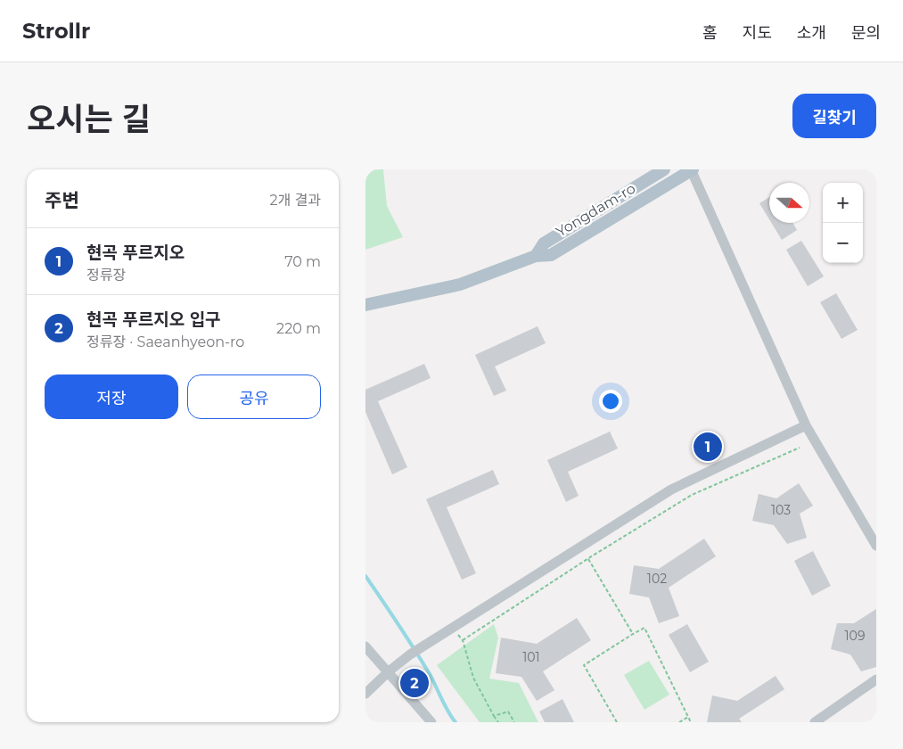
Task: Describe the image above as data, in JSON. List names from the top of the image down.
{
  "streets": {
    "main road": ["Yongdam-ro"]
  },
  "house_numbers": [
    "103",
    "102",
    "109",
    "101"
  ],
  "north": "right",
  "page": {
    "header": "Strollr",
    "nav": [
      "홈",
      "지도",
      "소개",
      "문의"
    ],
    "title": "오시는 길",
    "buttons": [
      "길찾기",
      ["저장", "공유"]
    ],
    "heading": ["주변", "2개 결과"],
    "map_buttons": ["+", "−"],
    "list": [
      {
        "mark": "1",
        "name": "현곡 푸르지오",
        "note": "정류장",
        "value": "70 m"
      },
      {
        "mark": "2",
        "name": "현곡 푸르지오 입구",
        "note": "정류장 · Saeanhyeon-ro",
        "value": "220 m"
      }
    ],
    "pins": ["1", "2"]
  }
}
